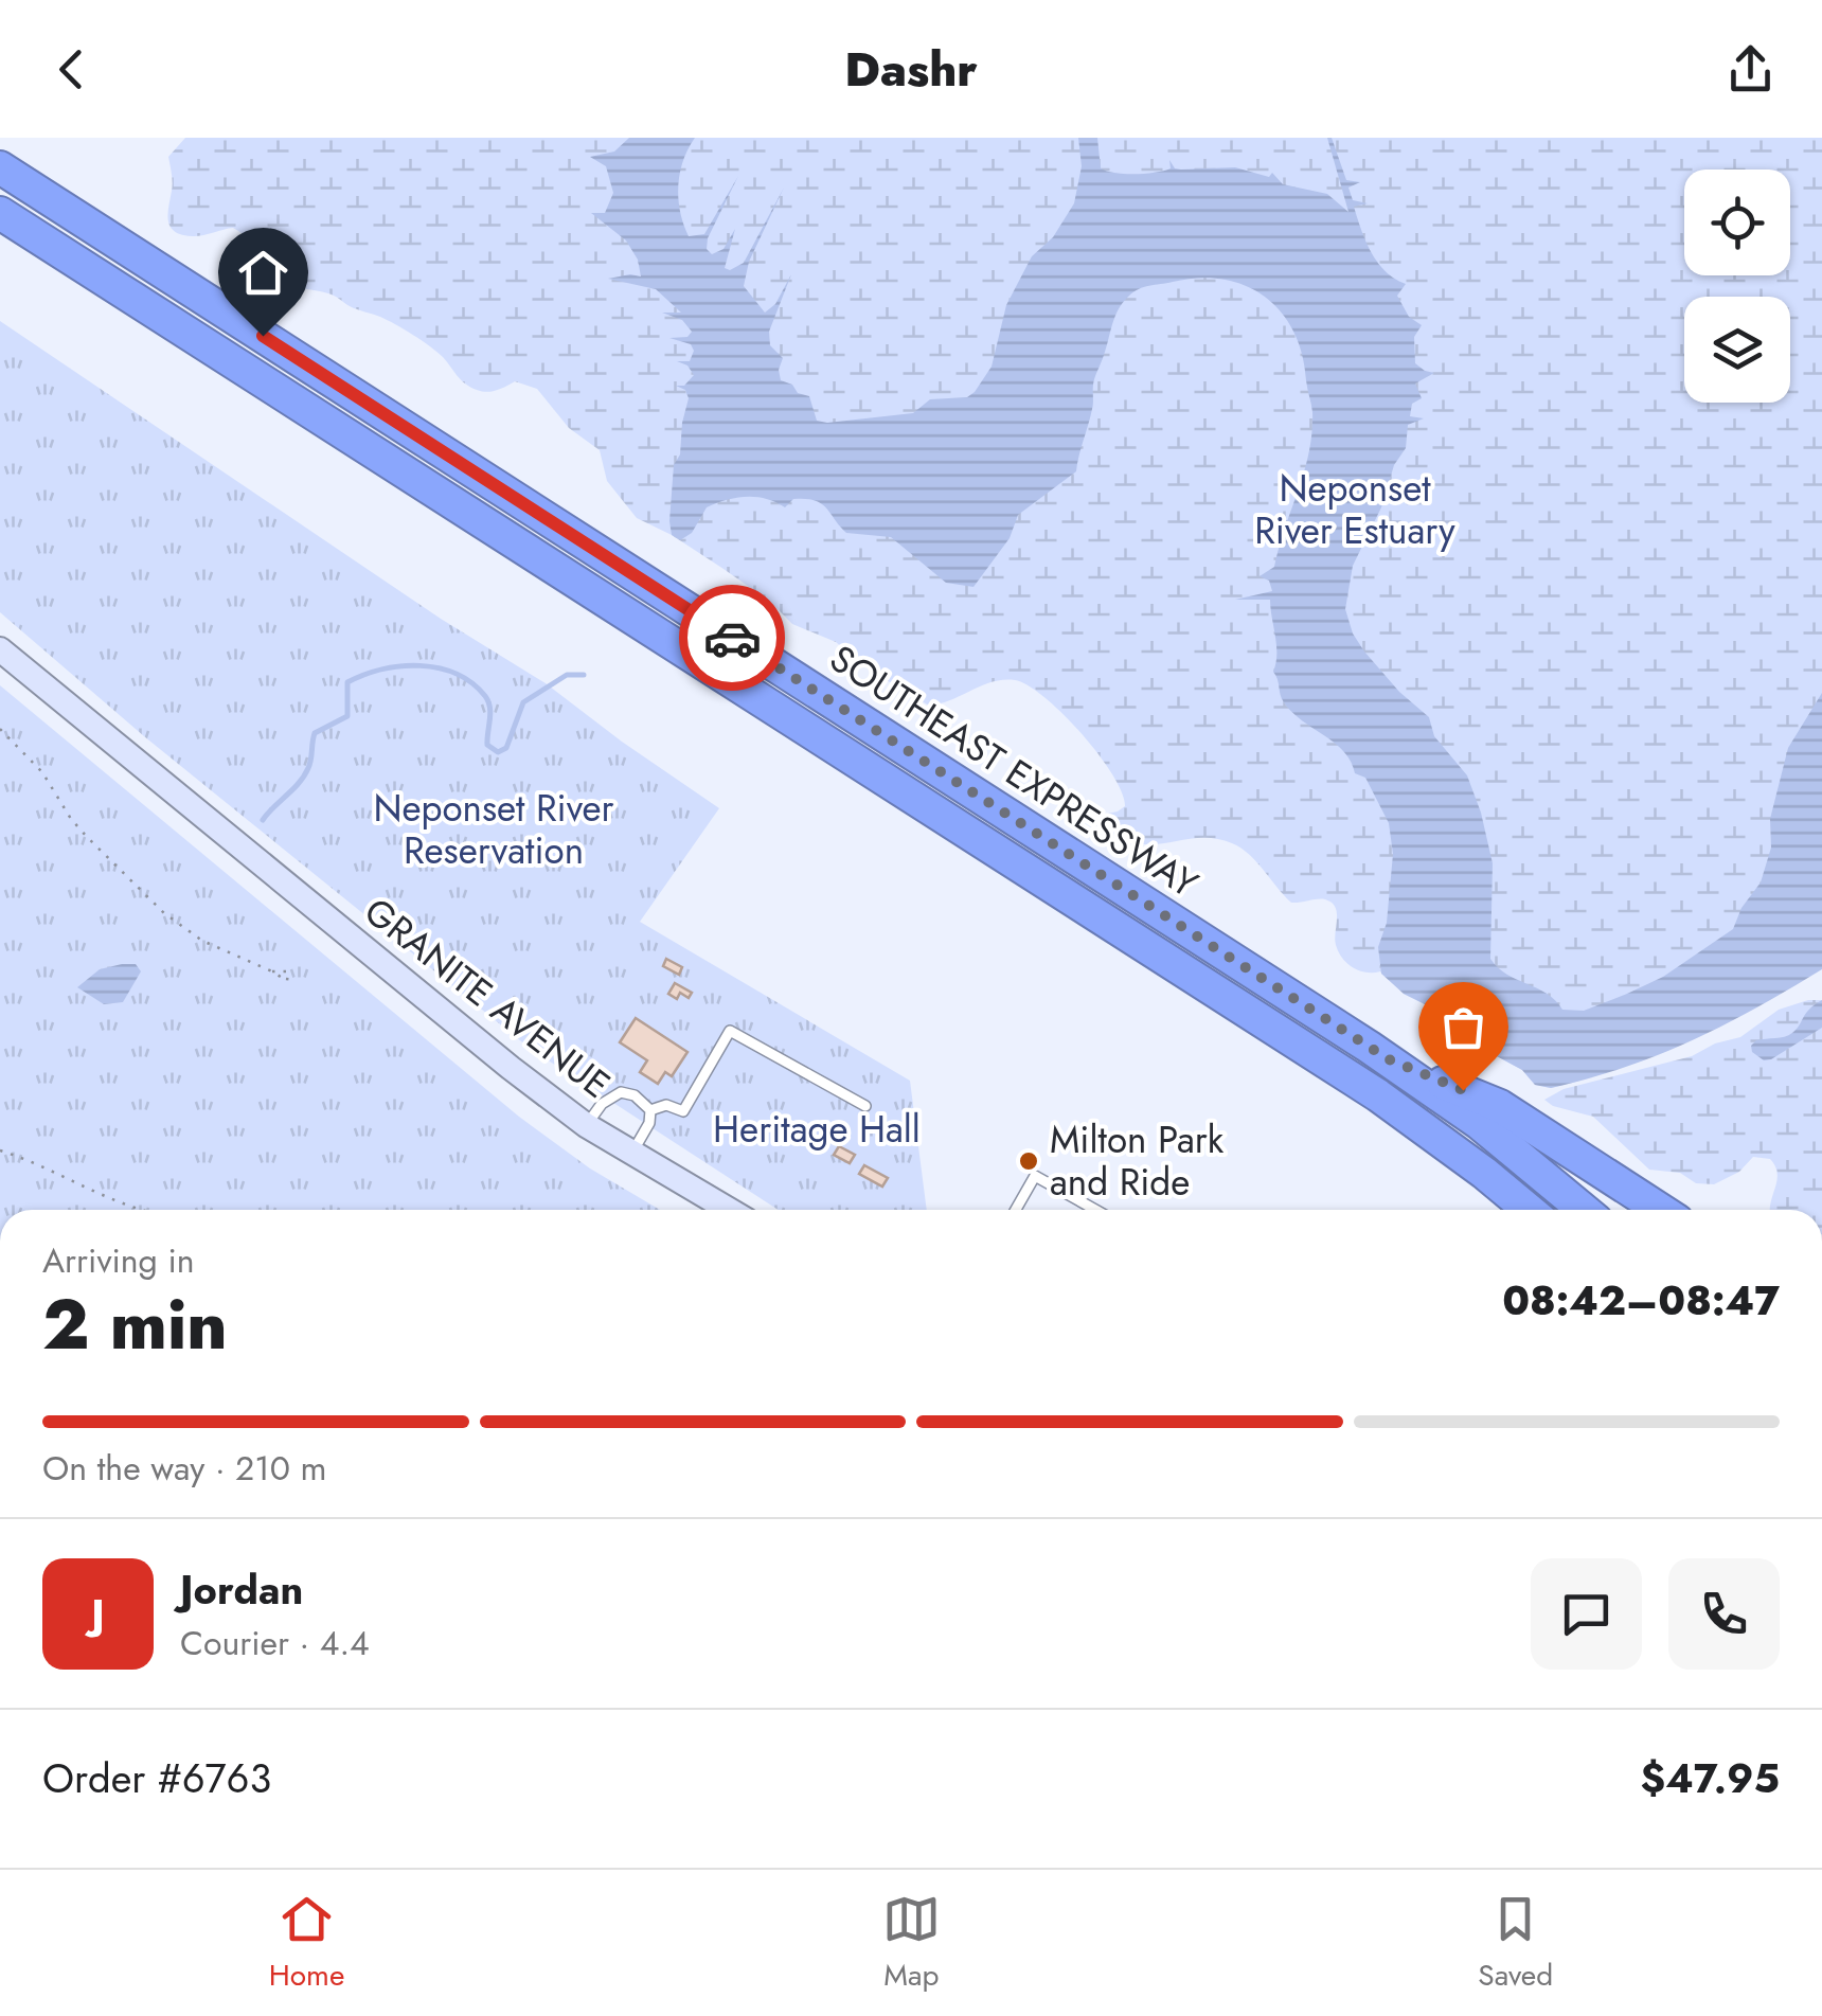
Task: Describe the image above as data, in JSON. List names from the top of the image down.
{
  "streets": {
    "highway": ["SOUTHEAST EXPRESSWAY"],
    "main road": ["GRANITE AVENUE"]
  },
  "parks": ["Neponset River Estuary", "Neponset River Reservation", "Heritage Hall"],
  "places": ["Milton Park and Ride"],
  "page": {
    "header": "Dashr",
    "heading": ["2 min", "Arriving in", "08:42–08:47"],
    "panel": [
      "Jordan",
      "Courier · 4.4",
      "Order #6763",
      "$47.95"
    ],
    "bar": "On the way · 210 m",
    "round": "J",
    "tabs": ["Home", "Map", "Saved"]
  }
}
